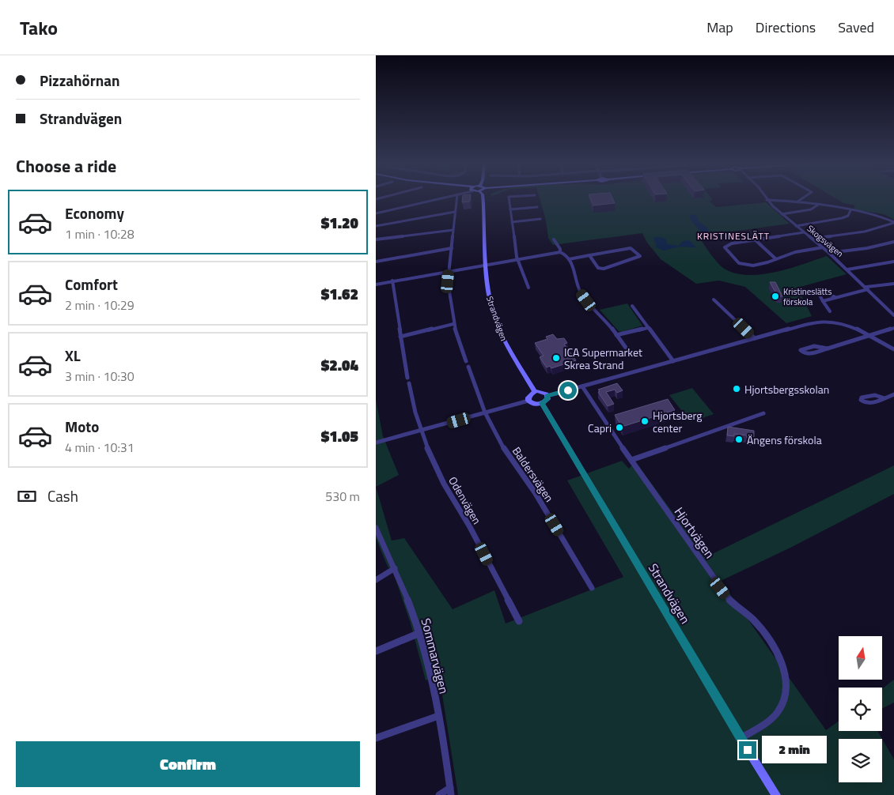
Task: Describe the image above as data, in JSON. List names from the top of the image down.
{
  "streets": {
    "street": [
      "Skogsvägen",
      "Strandvägen",
      "Baldersvägen",
      "Odenvägen",
      "Hjortvägen",
      "Sommarvägen"
    ]
  },
  "crossings": [
    ["Strandvägen", "Hjortvägen"]
  ],
  "districts": ["KRISTINESLÄTT"],
  "places": [
    "Kristineslätts förskola",
    "ICA Supermarket Skrea Strand",
    "Hjortsbergsskolan",
    "Hjortsberg center",
    "Capri",
    "Ängens förskola"
  ],
  "north": "top",
  "page": {
    "header": "Tako",
    "nav": ["Map", "Directions", "Saved"],
    "banner": ["Pizzahörnan", "Strandvägen"],
    "heading": "Choose a ride",
    "list": [
      {
        "name": "Economy",
        "note": "1 min · 10:28",
        "value": "$1.20"
      },
      {
        "name": "Comfort",
        "note": "2 min · 10:29",
        "value": "$1.62"
      },
      {
        "name": "XL",
        "note": "3 min · 10:30",
        "value": "$2.04"
      },
      {
        "name": "Moto",
        "note": "4 min · 10:31",
        "value": "$1.05"
      }
    ],
    "pay": ["Cash", "530 m"],
    "buttons": "Confirm",
    "bubble": "2 min"
  }
}
